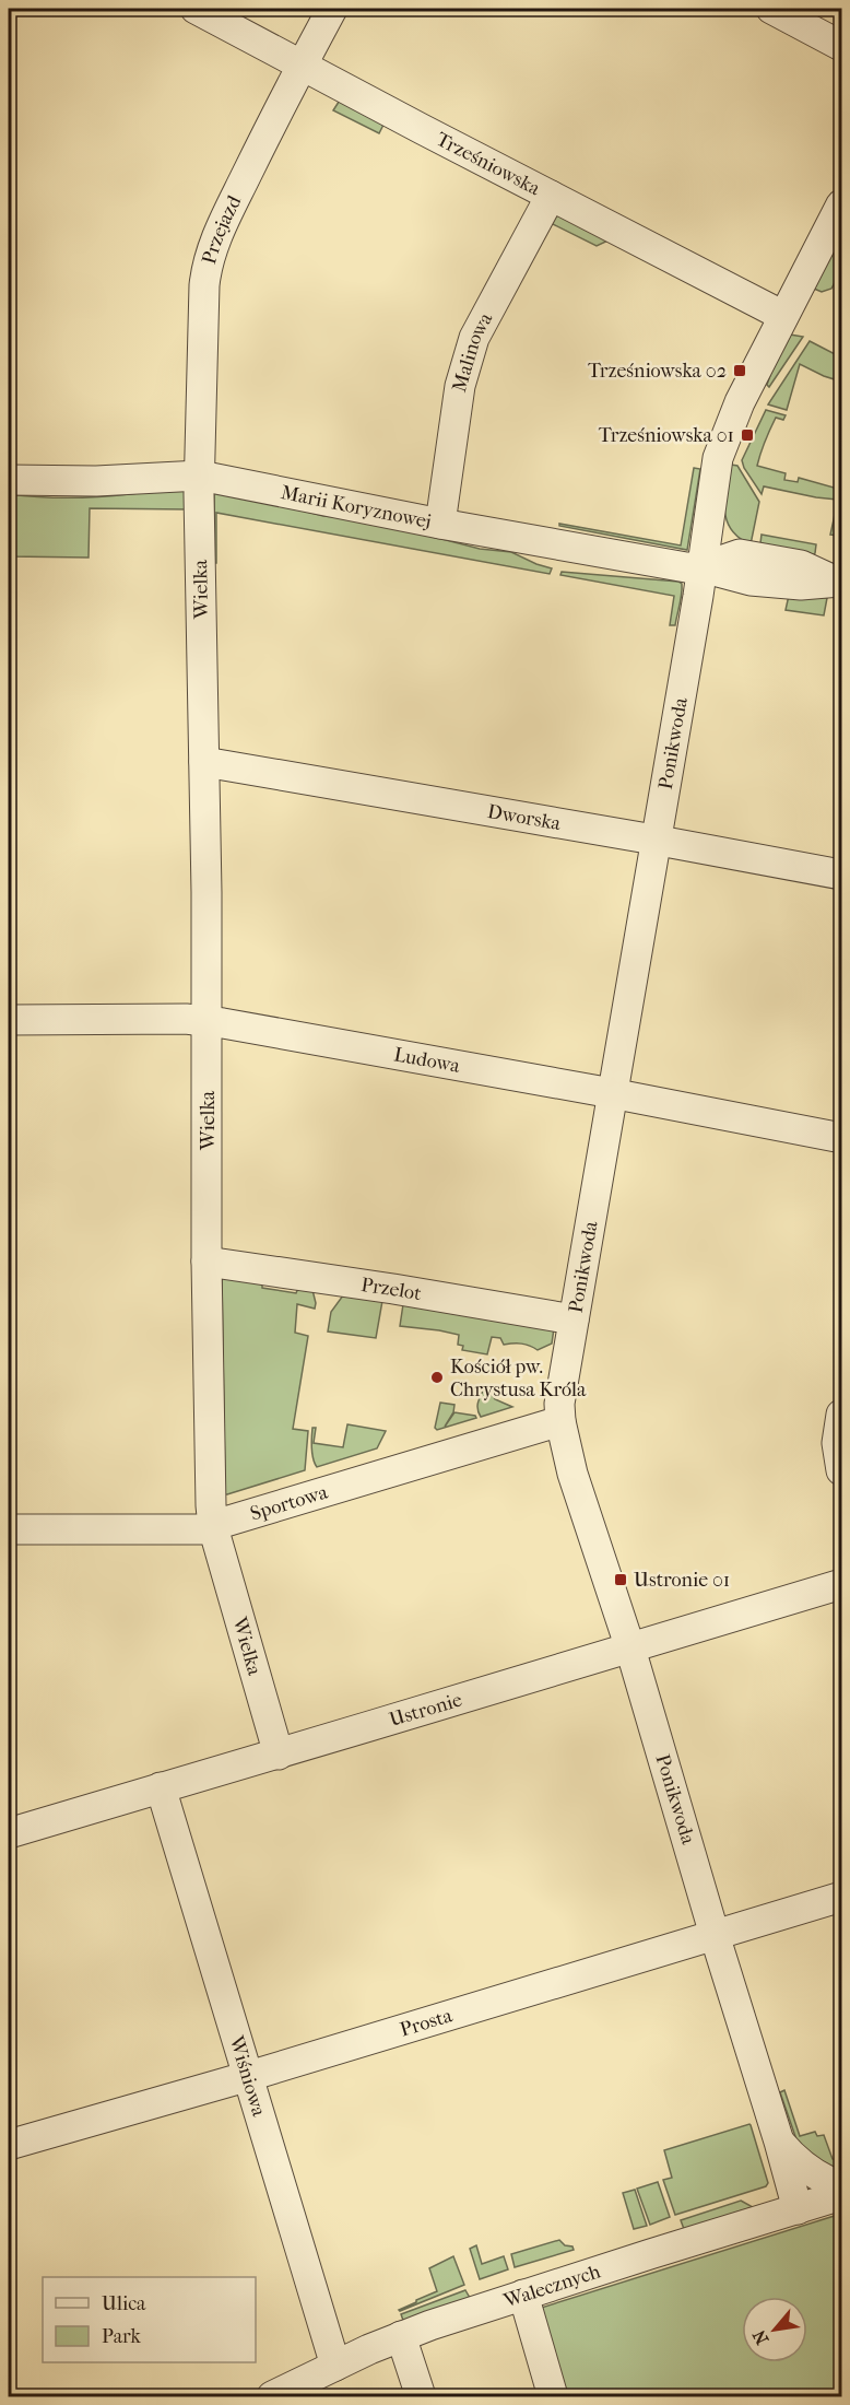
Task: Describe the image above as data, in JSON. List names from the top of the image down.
{
  "streets": {
    "street": [
      "Trześniowska",
      "Przejazd",
      "Malinowa",
      "Marii Koryznowej",
      "Wielka",
      "Ponikwoda",
      "Dworska",
      "Ludowa",
      "Przelot",
      "Sportowa",
      "Ustronie",
      "Prosta",
      "Wiśniowa",
      "Walecznych"
    ]
  },
  "crossings": [
    ["Trześniowska", "Przejazd"],
    ["Trześniowska", "Malinowa"],
    ["Trześniowska", "Ponikwoda"],
    ["Przejazd", "Marii Koryznowej"],
    ["Przejazd", "Wielka"],
    ["Malinowa", "Marii Koryznowej"],
    ["Marii Koryznowej", "Wielka"],
    ["Marii Koryznowej", "Ponikwoda"],
    ["Wielka", "Dworska"],
    ["Wielka", "Ludowa"],
    ["Wielka", "Przelot"],
    ["Wielka", "Sportowa"],
    ["Wielka", "Ustronie"],
    ["Ponikwoda", "Dworska"],
    ["Ponikwoda", "Ludowa"],
    ["Ponikwoda", "Przelot"],
    ["Ponikwoda", "Sportowa"],
    ["Ponikwoda", "Ustronie"],
    ["Ponikwoda", "Prosta"],
    ["Ponikwoda", "Walecznych"],
    ["Ustronie", "Wiśniowa"],
    ["Prosta", "Wiśniowa"],
    ["Wiśniowa", "Walecznych"]
  ],
  "places": {
    "transit": ["Trześniowska 02", "Trześniowska 01", "Ustronie 01"],
    "other": ["Kościół pw. Chrystusa Króla"]
  },
  "legend": ["Ulica", "Park"],
  "north": "bottom left"
}
